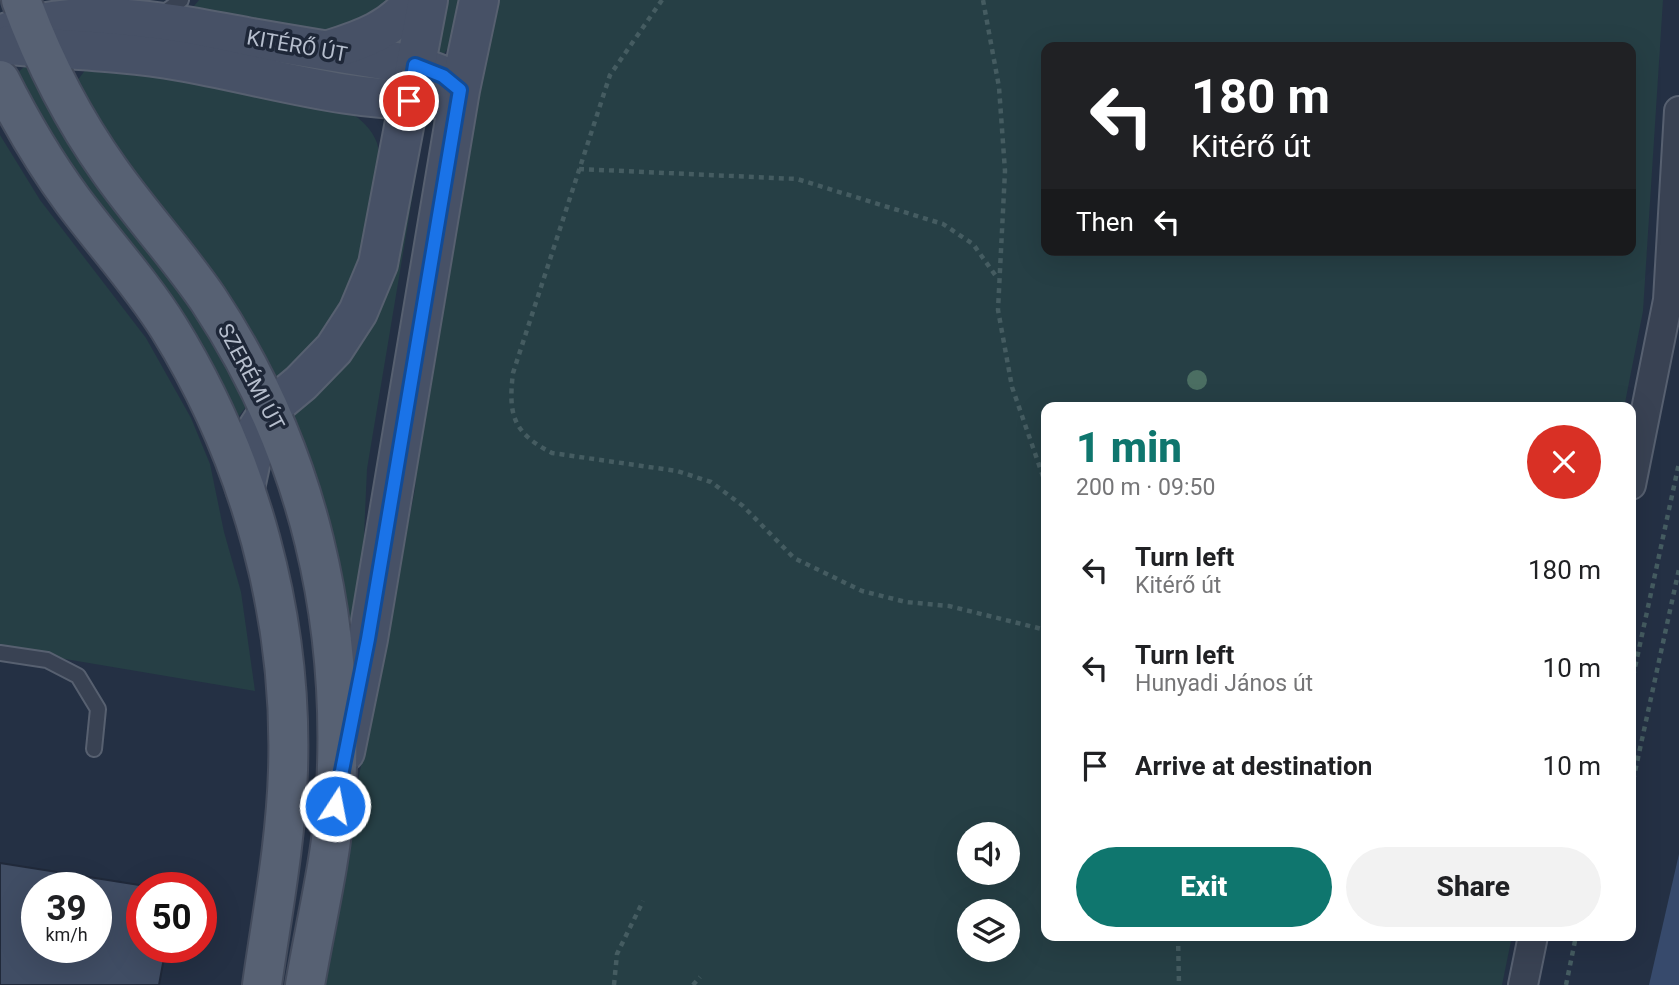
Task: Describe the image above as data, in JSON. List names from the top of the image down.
{
  "streets": {
    "main road": ["KITÉRŐ ÚT", "SZERÉMI ÚT"]
  },
  "crossings": [
    ["KITÉRŐ ÚT", "SZERÉMI ÚT"]
  ],
  "page": {
    "turn": ["180 m", "Kitérő út"],
    "then": "Then",
    "heading": ["1 min", "200 m · 09:50"],
    "list": [
      {
        "name": "Turn left",
        "note": "Kitérő út",
        "value": "180 m"
      },
      {
        "name": "Turn left",
        "note": "Hunyadi János út",
        "value": "10 m"
      },
      {
        "name": "Arrive at destination",
        "value": "10 m"
      }
    ],
    "buttons": ["Exit", "Share"],
    "speed": "39 km/h",
    "limit": "50"
  }
}
